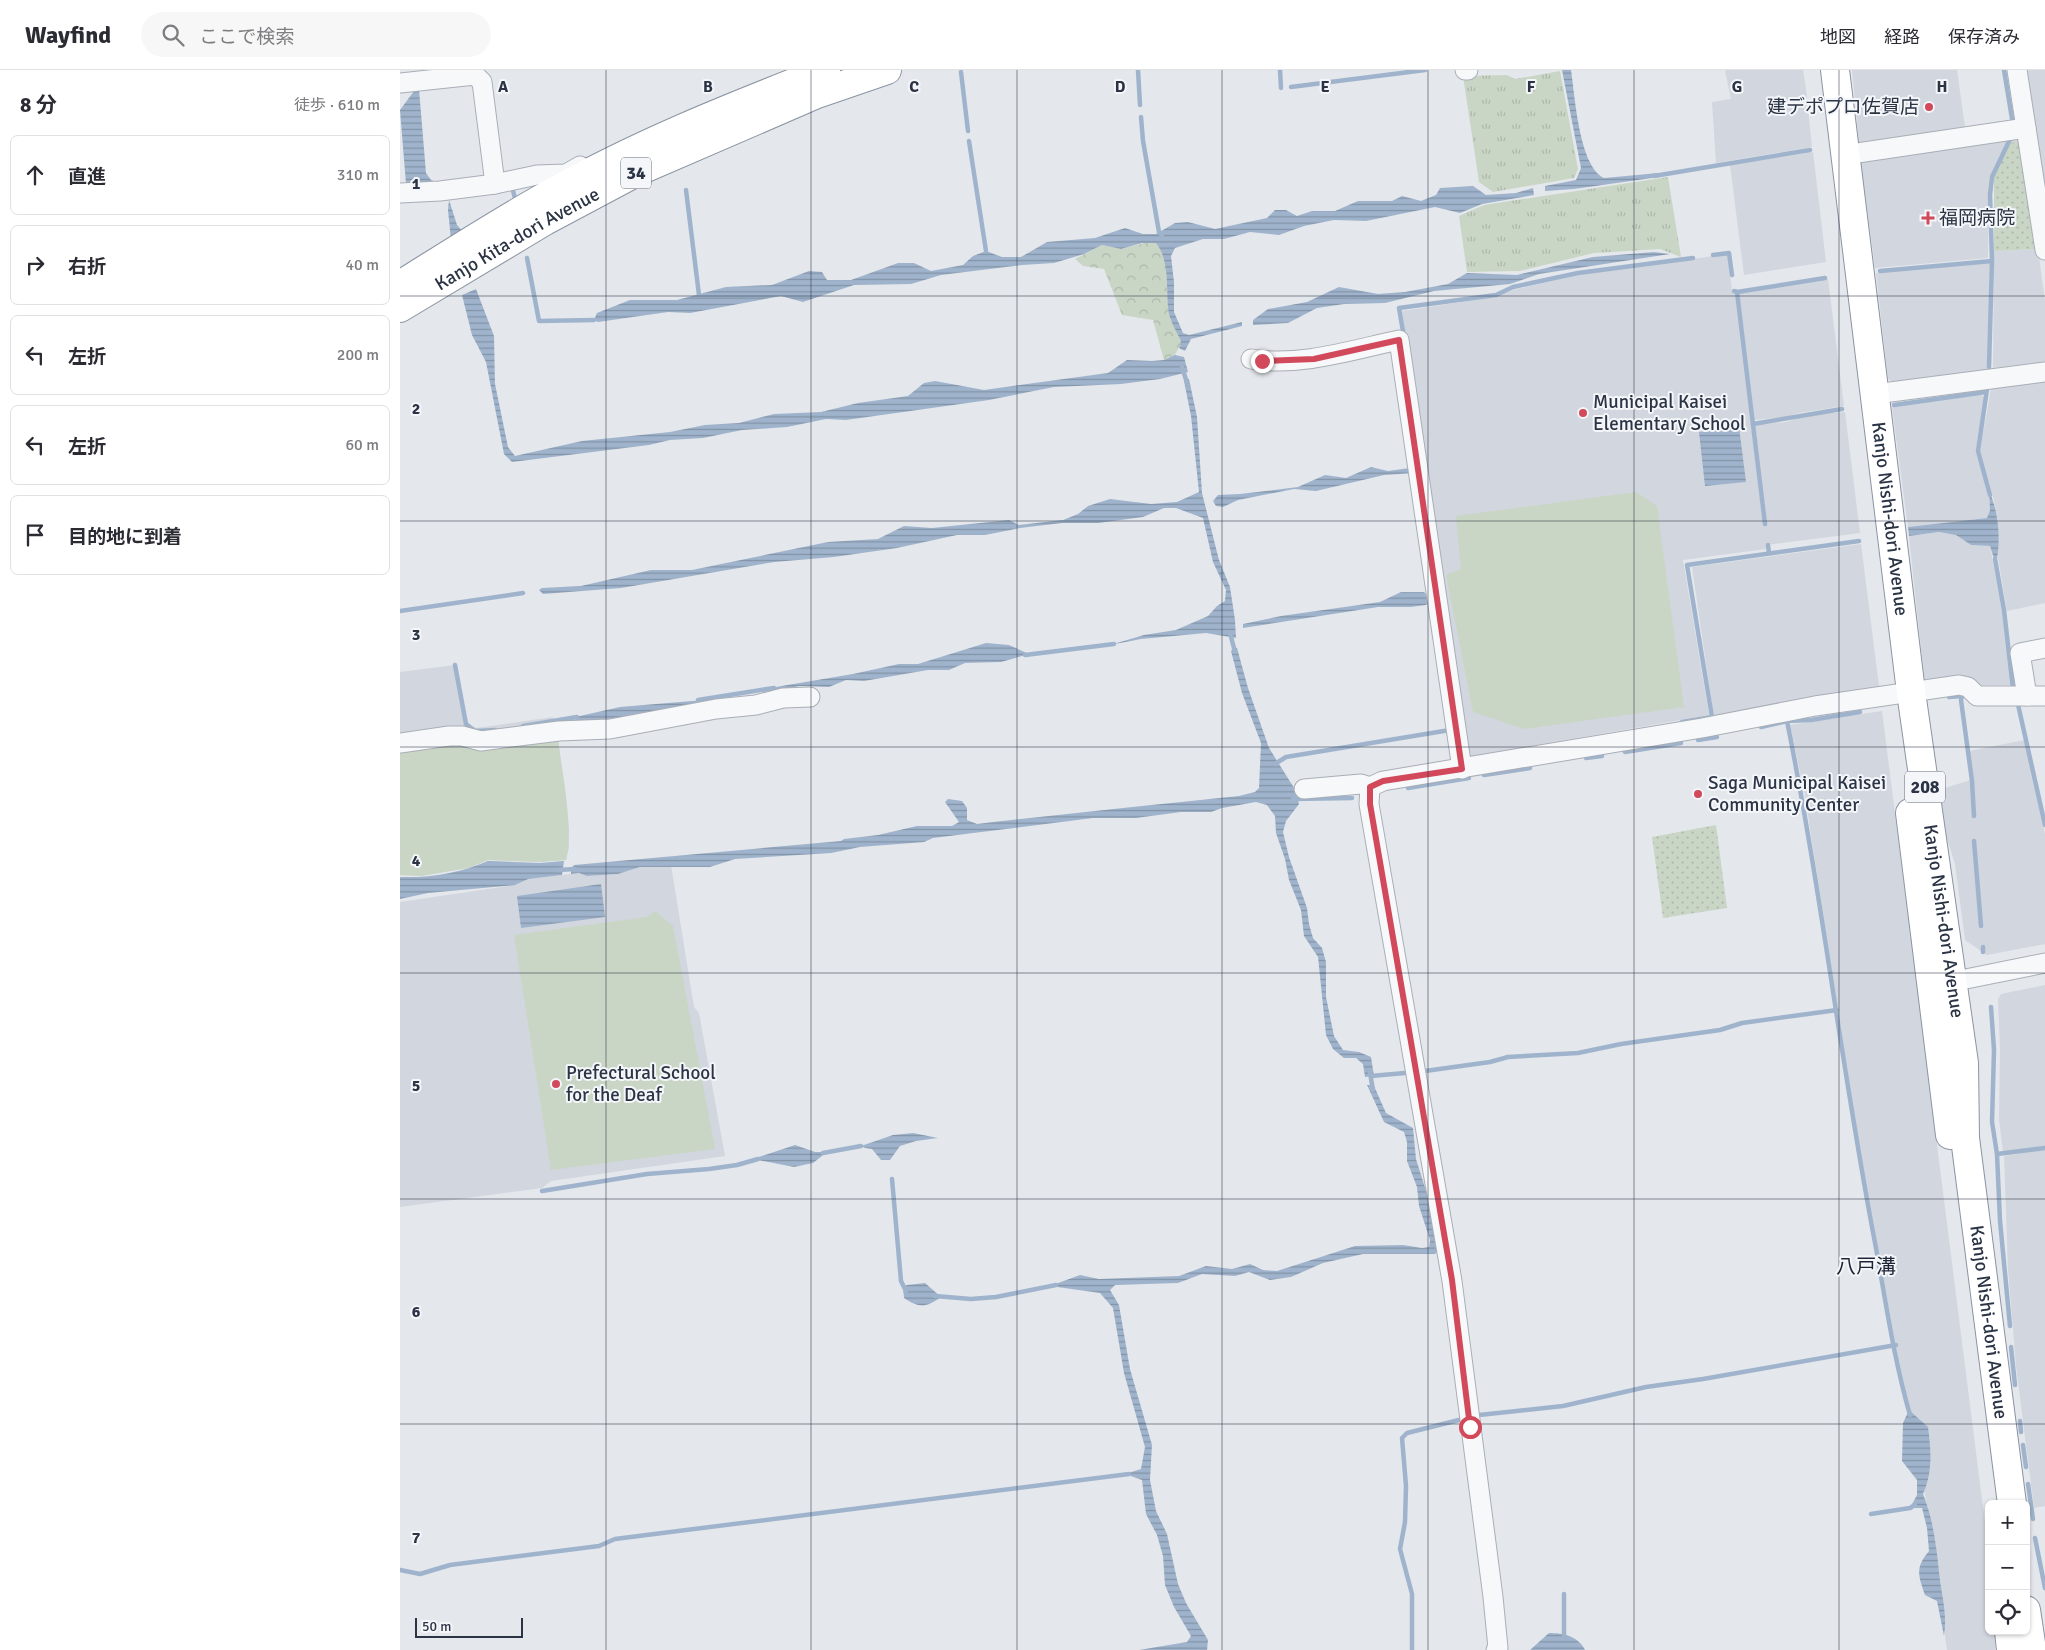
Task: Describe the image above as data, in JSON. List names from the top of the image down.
{
  "streets": {
    "highway": [
      "34",
      "Kanjo Kita-dori Avenue",
      "Kanjo Nishi-dori Avenue",
      "208"
    ]
  },
  "districts": ["八戸溝"],
  "places": {
    "other": [
      "建デポプロ佐賀店",
      "Municipal Kaisei Elementary School",
      "Saga Municipal Kaisei Community Center",
      "Prefectural School for the Deaf"
    ],
    "health": ["福岡病院"]
  },
  "scale_bar": "50 m",
  "page": {
    "header": "Wayfind",
    "search": "ここで検索",
    "nav": ["地図", "経路", "保存済み"],
    "heading": ["8 分", "徒歩 · 610 m"],
    "list": [
      ["直進", "310 m"],
      ["右折", "40 m"],
      ["左折", "200 m"],
      ["左折", "60 m"],
      "目的地に到着"
    ],
    "map_buttons": ["+", "−"],
    "scale": "50 m"
  },
  "grid": {
    "columns": [
      "A",
      "B",
      "C",
      "D",
      "E",
      "F",
      "G",
      "H"
    ],
    "rows": [
      "1",
      "2",
      "3",
      "4",
      "5",
      "6",
      "7"
    ]
  }
}
